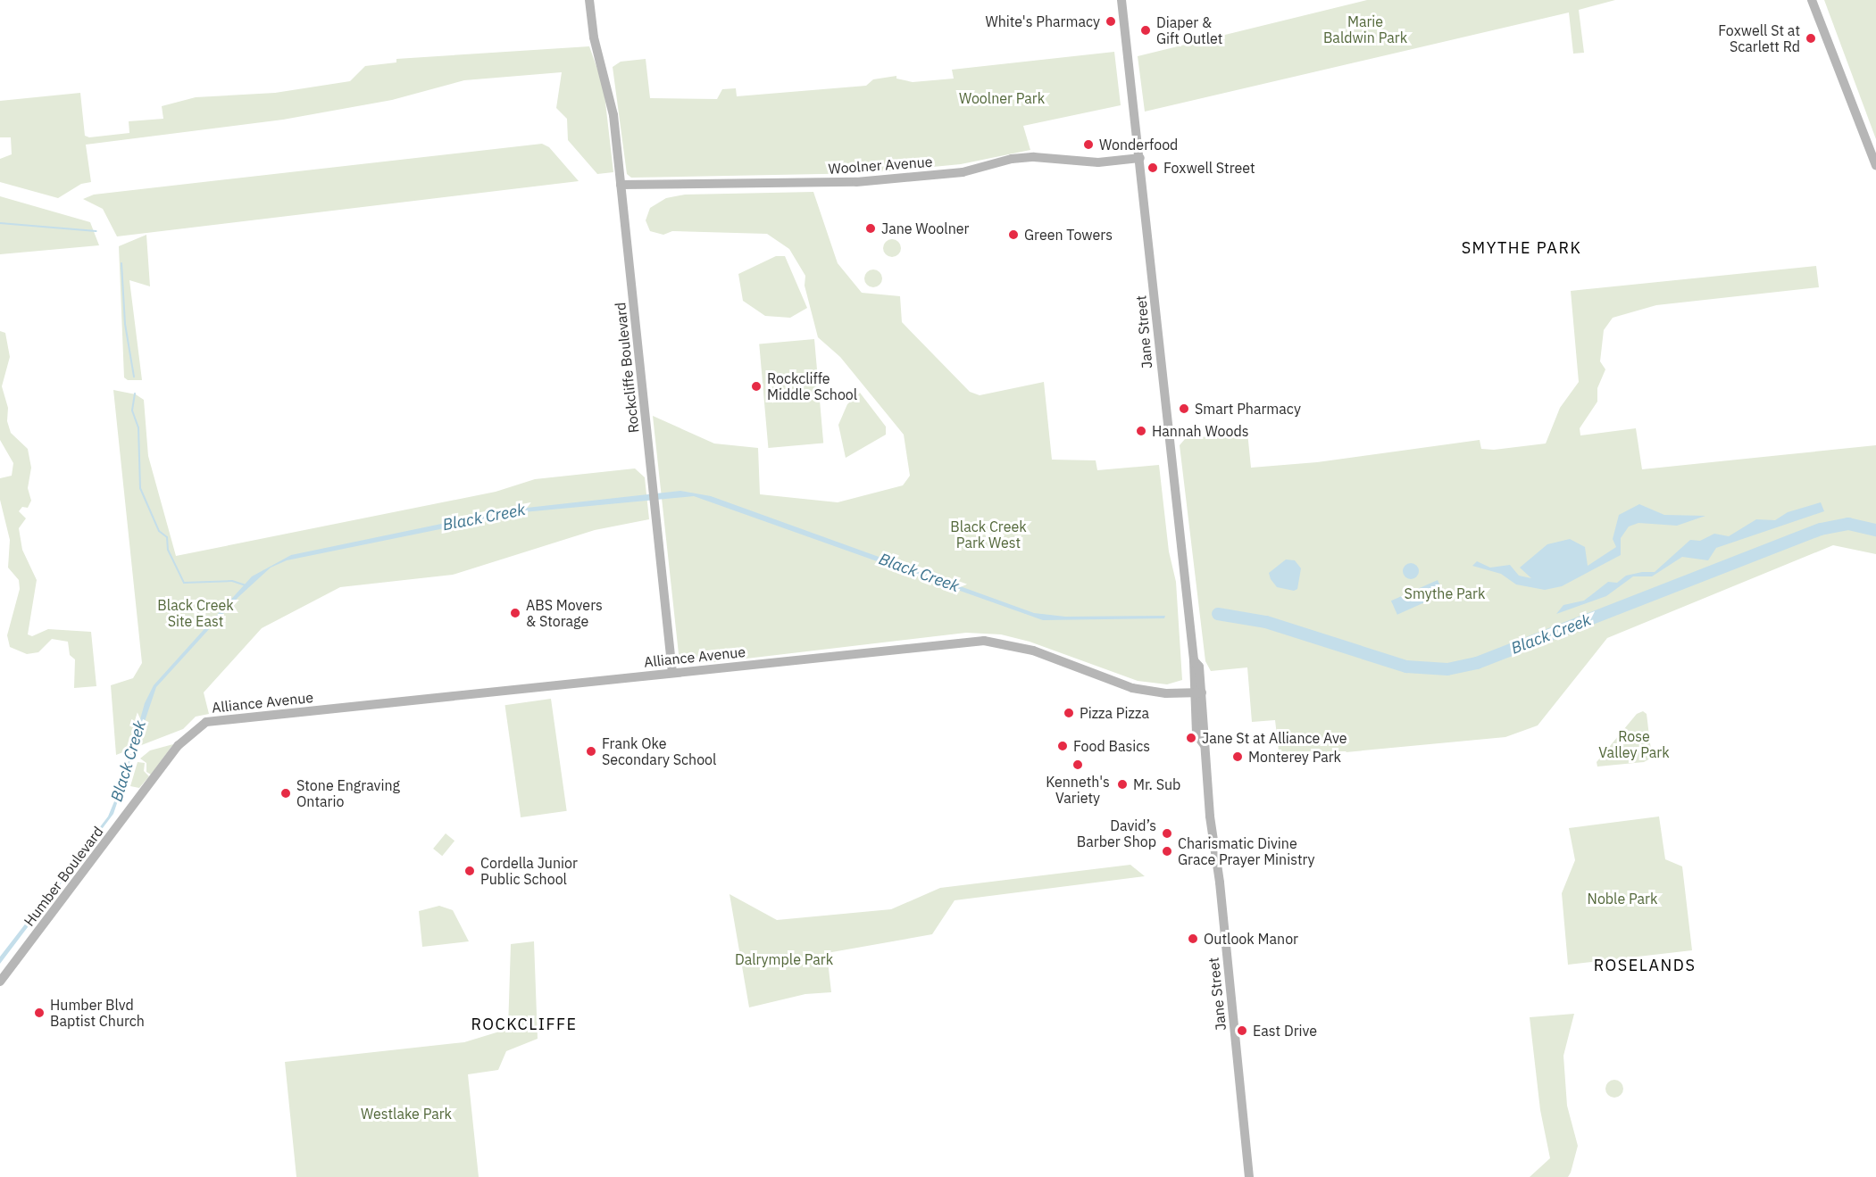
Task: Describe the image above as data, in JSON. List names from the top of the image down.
{
  "streets": {
    "street": [
      "Woolner Avenue",
      "Jane Street",
      "Rockcliffe Boulevard",
      "Alliance Avenue",
      "Humber Boulevard"
    ]
  },
  "crossings": [
    ["Woolner Avenue", "Jane Street"],
    ["Woolner Avenue", "Rockcliffe Boulevard"],
    ["Jane Street", "Alliance Avenue"],
    ["Rockcliffe Boulevard", "Alliance Avenue"],
    ["Alliance Avenue", "Humber Boulevard"]
  ],
  "districts": ["SMYTHE PARK", "ROSELANDS", "ROCKCLIFFE"],
  "water": ["Black Creek"],
  "parks": [
    "Marie Baldwin Park",
    "Woolner Park",
    "Black Creek Park West",
    "Smythe Park",
    "Black Creek Site East",
    "Rose Valley Park",
    "Noble Park",
    "Dalrymple Park",
    "Westlake Park"
  ],
  "places": [
    "White's Pharmacy",
    "Diaper & Gift Outlet",
    "Foxwell St at Scarlett Rd",
    "Wonderfood",
    "Foxwell Street",
    "Jane Woolner",
    "Green Towers",
    "Rockcliffe Middle School",
    "Smart Pharmacy",
    "Hannah Woods",
    "ABS Movers & Storage",
    "Pizza Pizza",
    "Jane St at Alliance Ave",
    "Food Basics",
    "Frank Oke Secondary School",
    "Monterey Park",
    "Kenneth's Variety",
    "Mr. Sub",
    "Stone Engraving Ontario",
    "David’s Barber Shop",
    "Charismatic Divine Grace Prayer Ministry",
    "Cordella Junior Public School",
    "Outlook Manor",
    "Humber Blvd Baptist Church",
    "East Drive"
  ]
}
